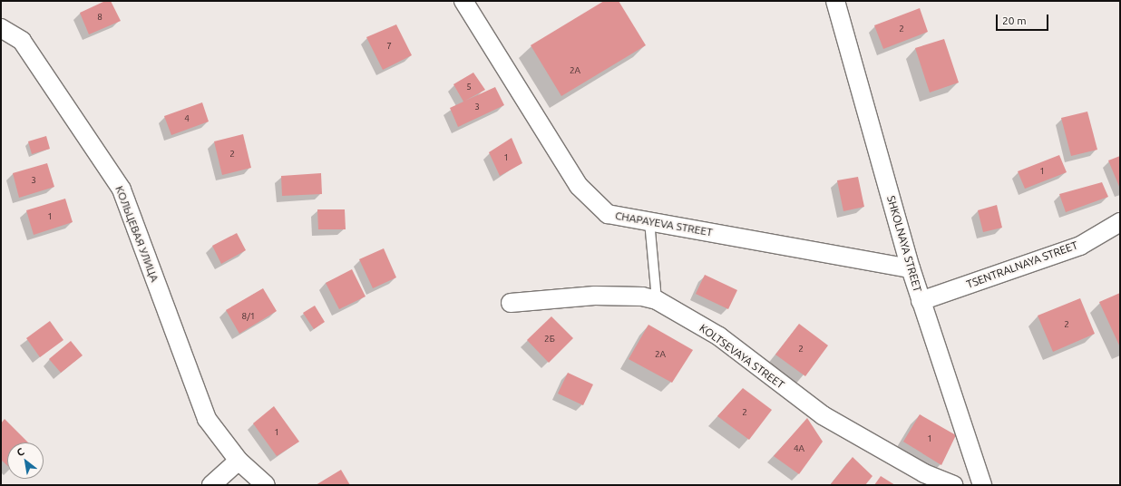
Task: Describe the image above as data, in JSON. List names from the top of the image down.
{
  "streets": {
    "street": [
      "CHAPAYEVA STREET",
      "КОЛЬЦЕВАЯ УЛИЦА",
      "SHKOLNAYA STREET",
      "TSENTRALNAYA STREET",
      "KOLTSEVAYA STREET"
    ]
  },
  "crossings": [
    ["CHAPAYEVA STREET", "SHKOLNAYA STREET"],
    ["SHKOLNAYA STREET", "TSENTRALNAYA STREET"]
  ],
  "house_numbers": [
    "8",
    "2",
    "7",
    "2А",
    "5",
    "3",
    "4",
    "2",
    "1",
    "1",
    "3",
    "1",
    "8/1",
    "2",
    "2Б",
    "2",
    "2А",
    "2",
    "1",
    "1",
    "4А"
  ],
  "scale_bar": "20 m",
  "north": "top left"
}
